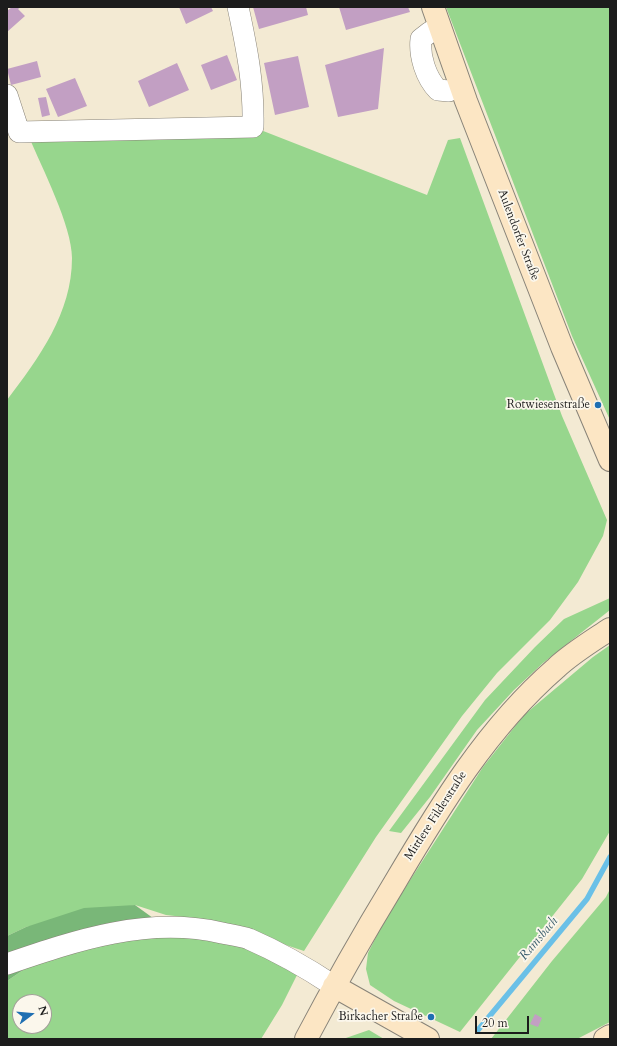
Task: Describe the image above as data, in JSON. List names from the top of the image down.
{
  "streets": {
    "main road": ["Aulendorfer Straße", "Mittlere Filderstraße"]
  },
  "water": ["Ramsbach"],
  "places": ["Rotwiesenstraße", "Birkacher Straße"],
  "scale_bar": "20 m",
  "north": "right"
}
